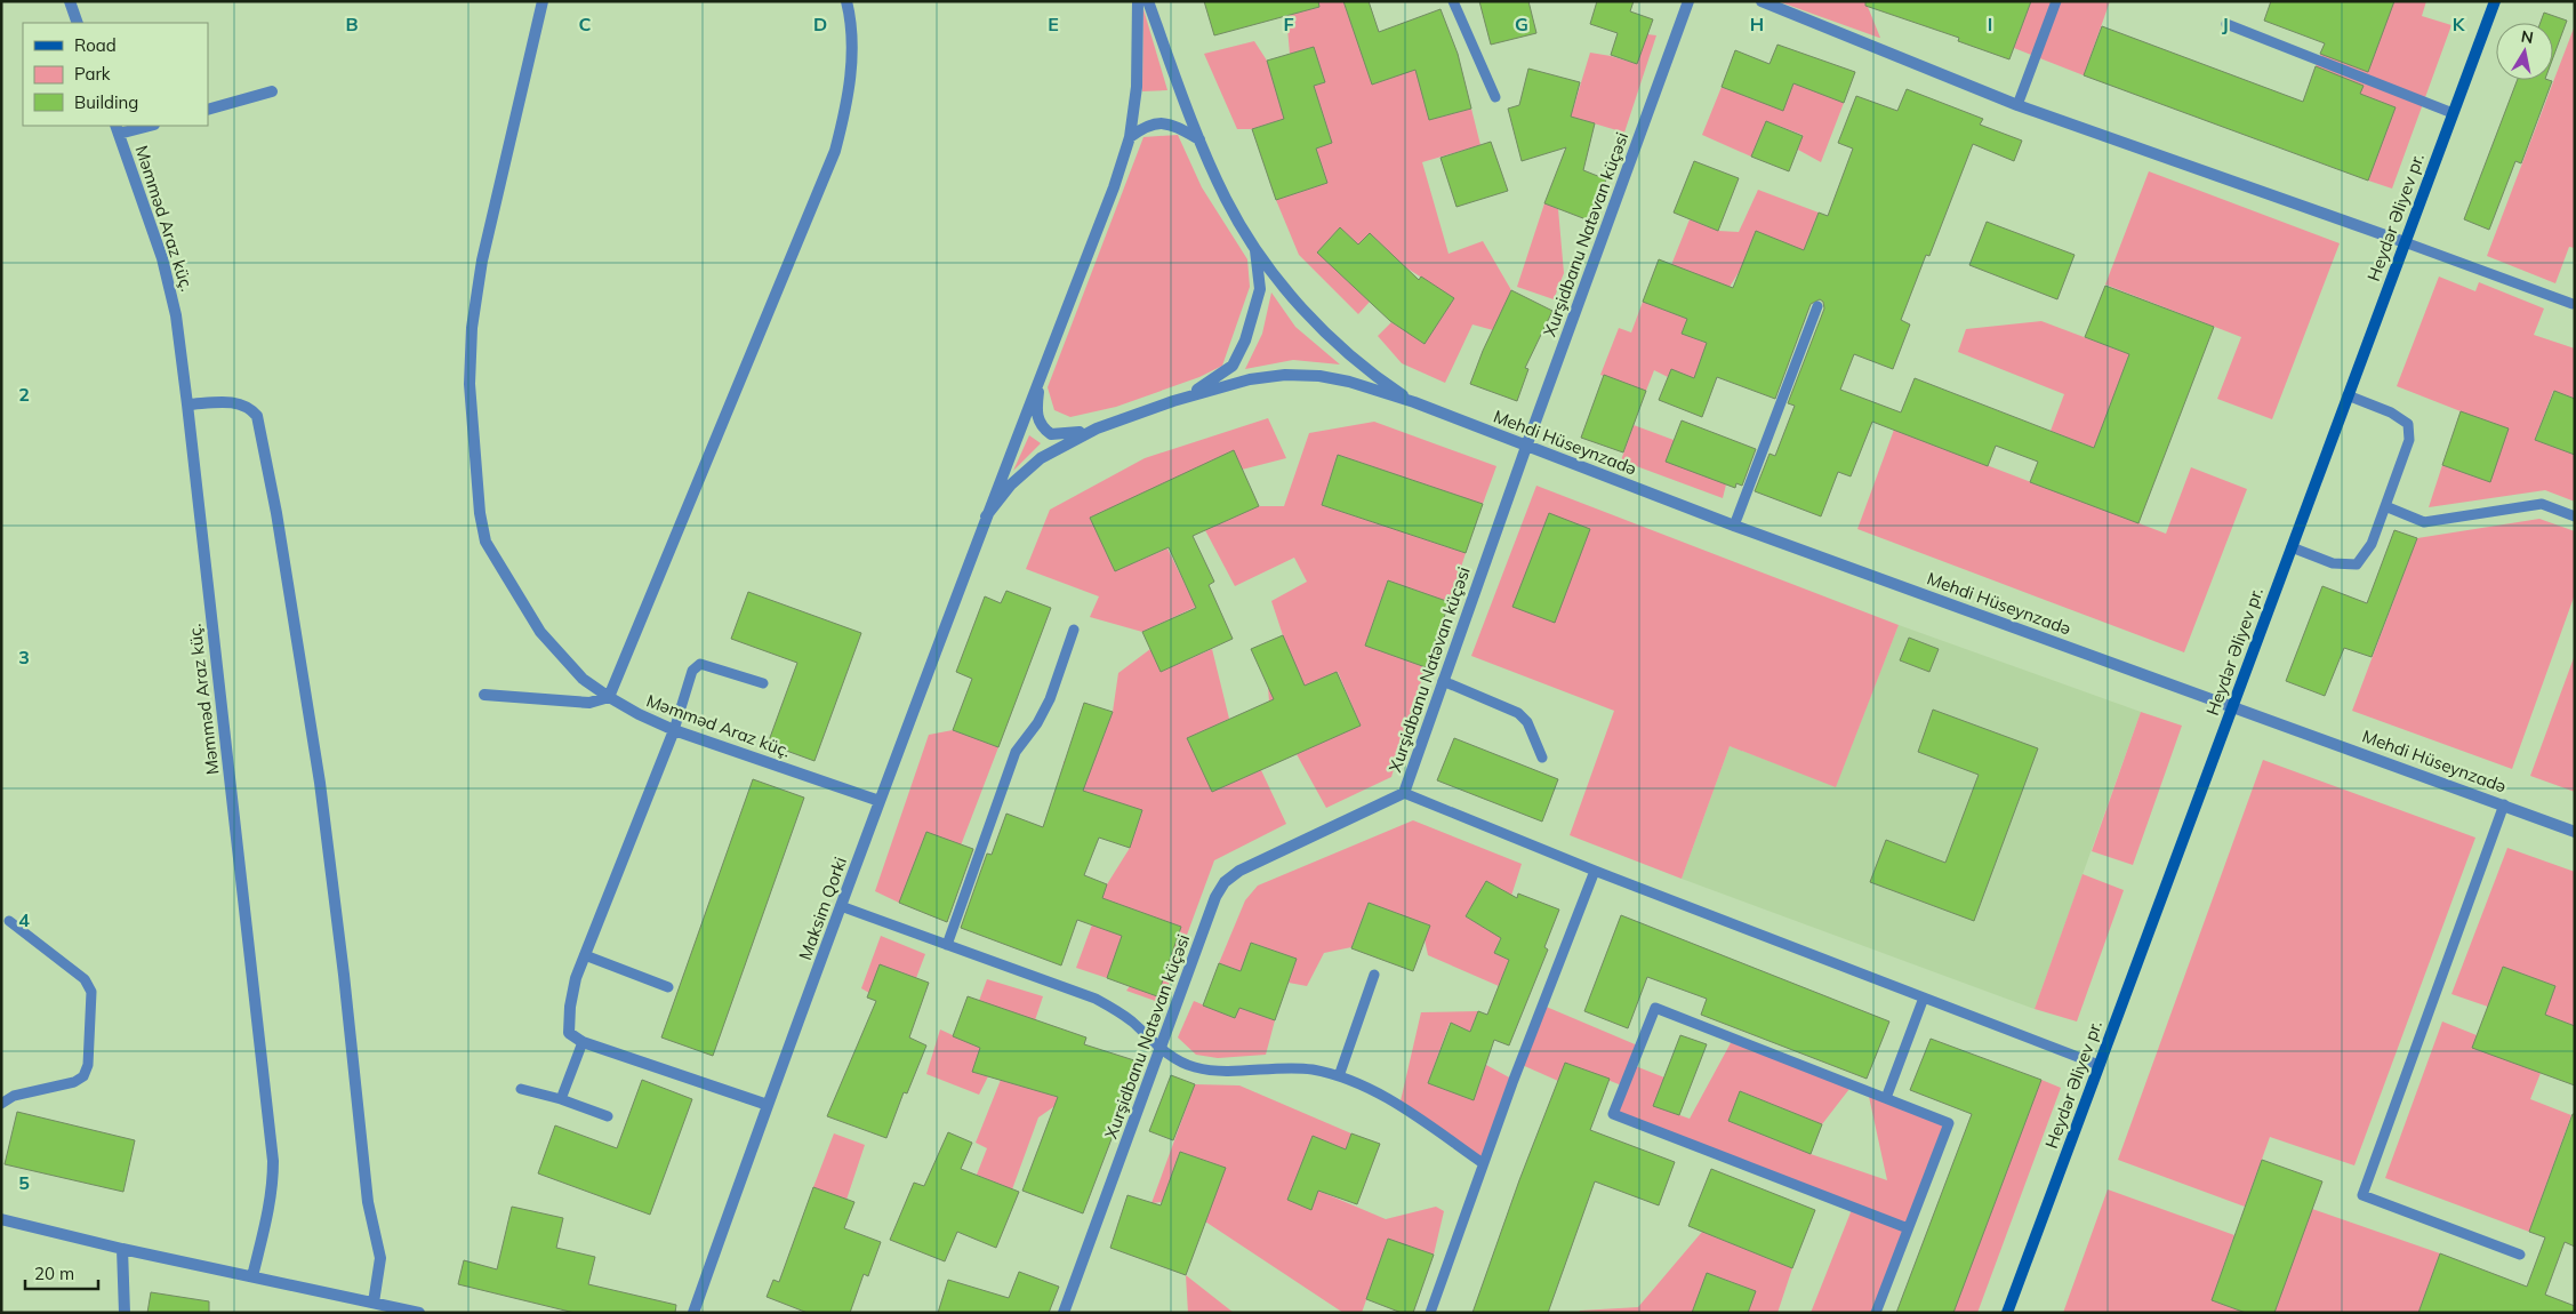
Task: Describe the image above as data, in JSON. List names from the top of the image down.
{
  "streets": {
    "main road": ["Heydər Əliyev pr."],
    "street": [
      "Məmməd Araz küç.",
      "Xurşidbanu Natəvan küçəsi",
      "Mehdi Hüseynzadə",
      "Maksim Qorki"
    ]
  },
  "crossings": [
    ["Heydər Əliyev pr.", "Mehdi Hüseynzadə"],
    ["Məmməd Araz küç.", "Maksim Qorki"],
    ["Xurşidbanu Natəvan küçəsi", "Mehdi Hüseynzadə"]
  ],
  "legend": ["Road", "Park", "Building"],
  "scale_bar": "20 m",
  "north": "top",
  "grid": {
    "columns": [
      "B",
      "C",
      "D",
      "E",
      "F",
      "G",
      "H",
      "I",
      "J",
      "K"
    ],
    "rows": [
      "2",
      "3",
      "4",
      "5"
    ]
  }
}
